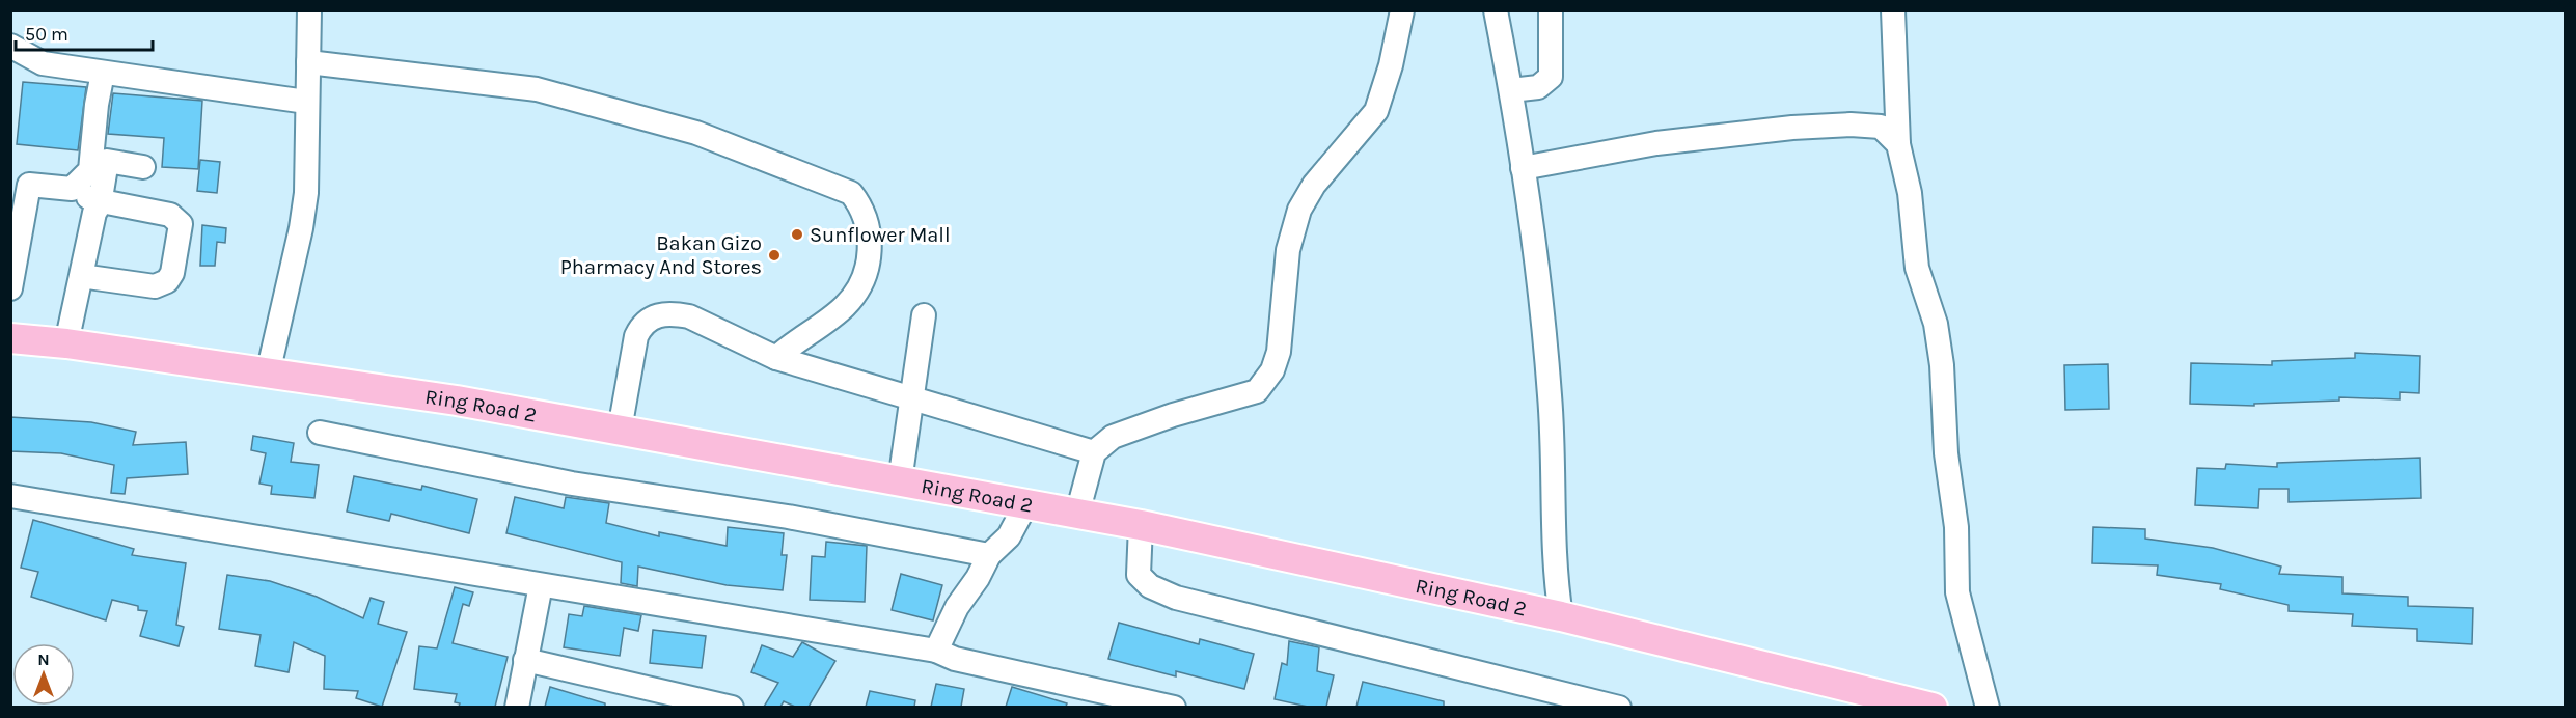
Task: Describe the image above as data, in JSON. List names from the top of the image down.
{
  "streets": {
    "main road": ["Ring Road 2"]
  },
  "places": ["Sunflower Mall", "Bakan Gizo Pharmacy And Stores"],
  "scale_bar": "50 m",
  "north": "top"
}
